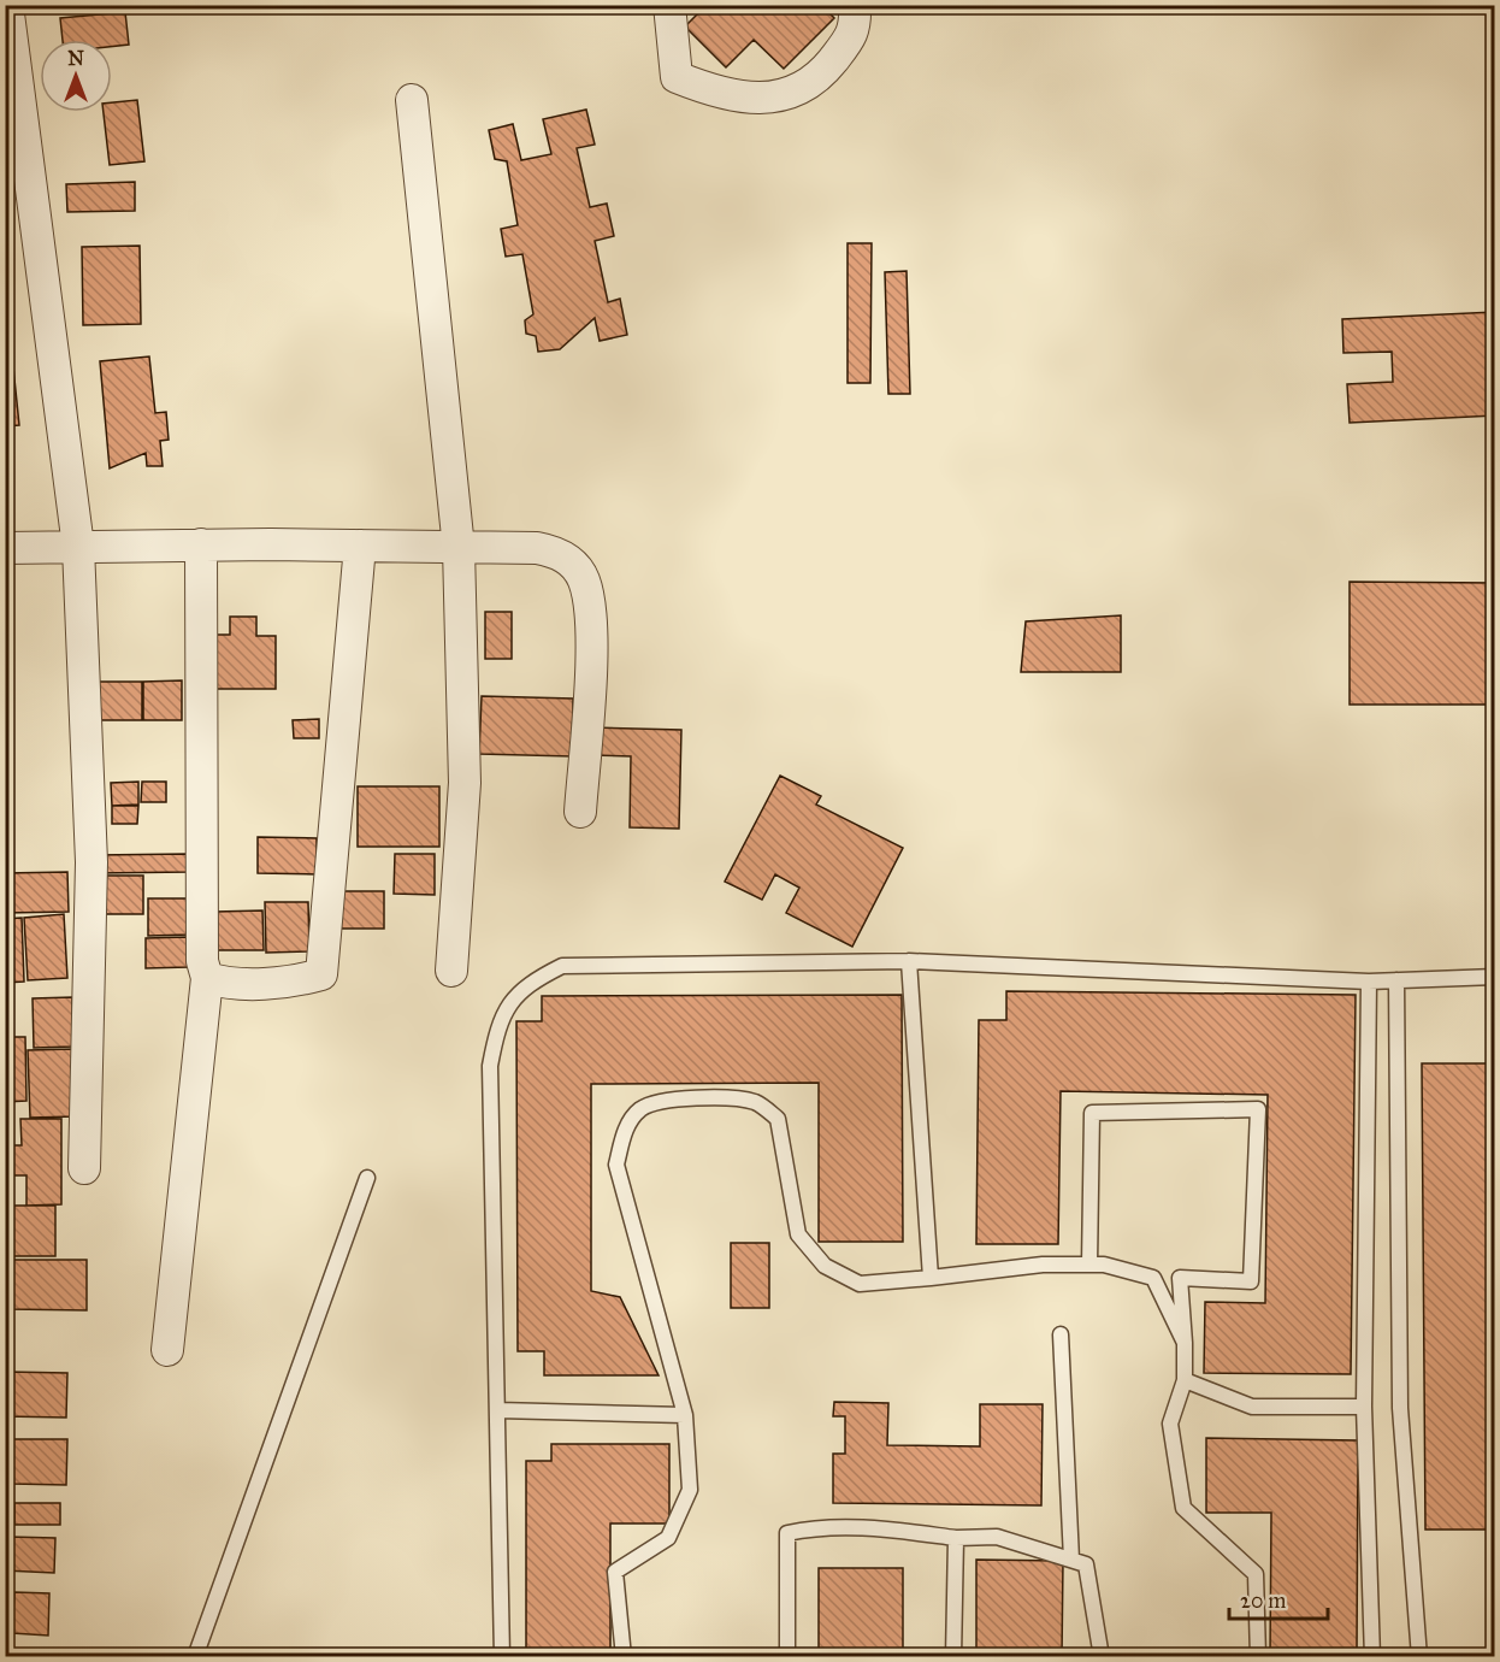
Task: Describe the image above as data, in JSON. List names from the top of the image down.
{
  "scale_bar": "20 m",
  "north": "top"
}
